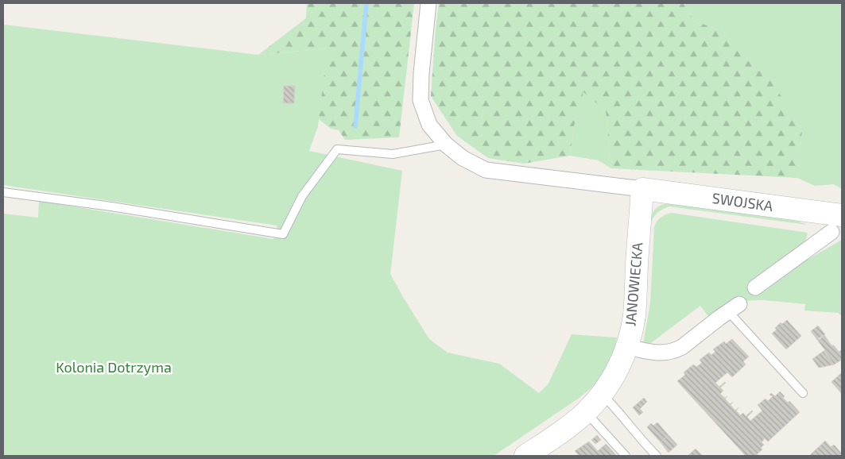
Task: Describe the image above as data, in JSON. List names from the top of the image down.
{
  "streets": {
    "street": ["SWOJSKA", "JANOWIECKA"]
  },
  "crossings": [
    ["SWOJSKA", "JANOWIECKA"]
  ],
  "parks": ["Kolonia Dotrzyma"]
}
